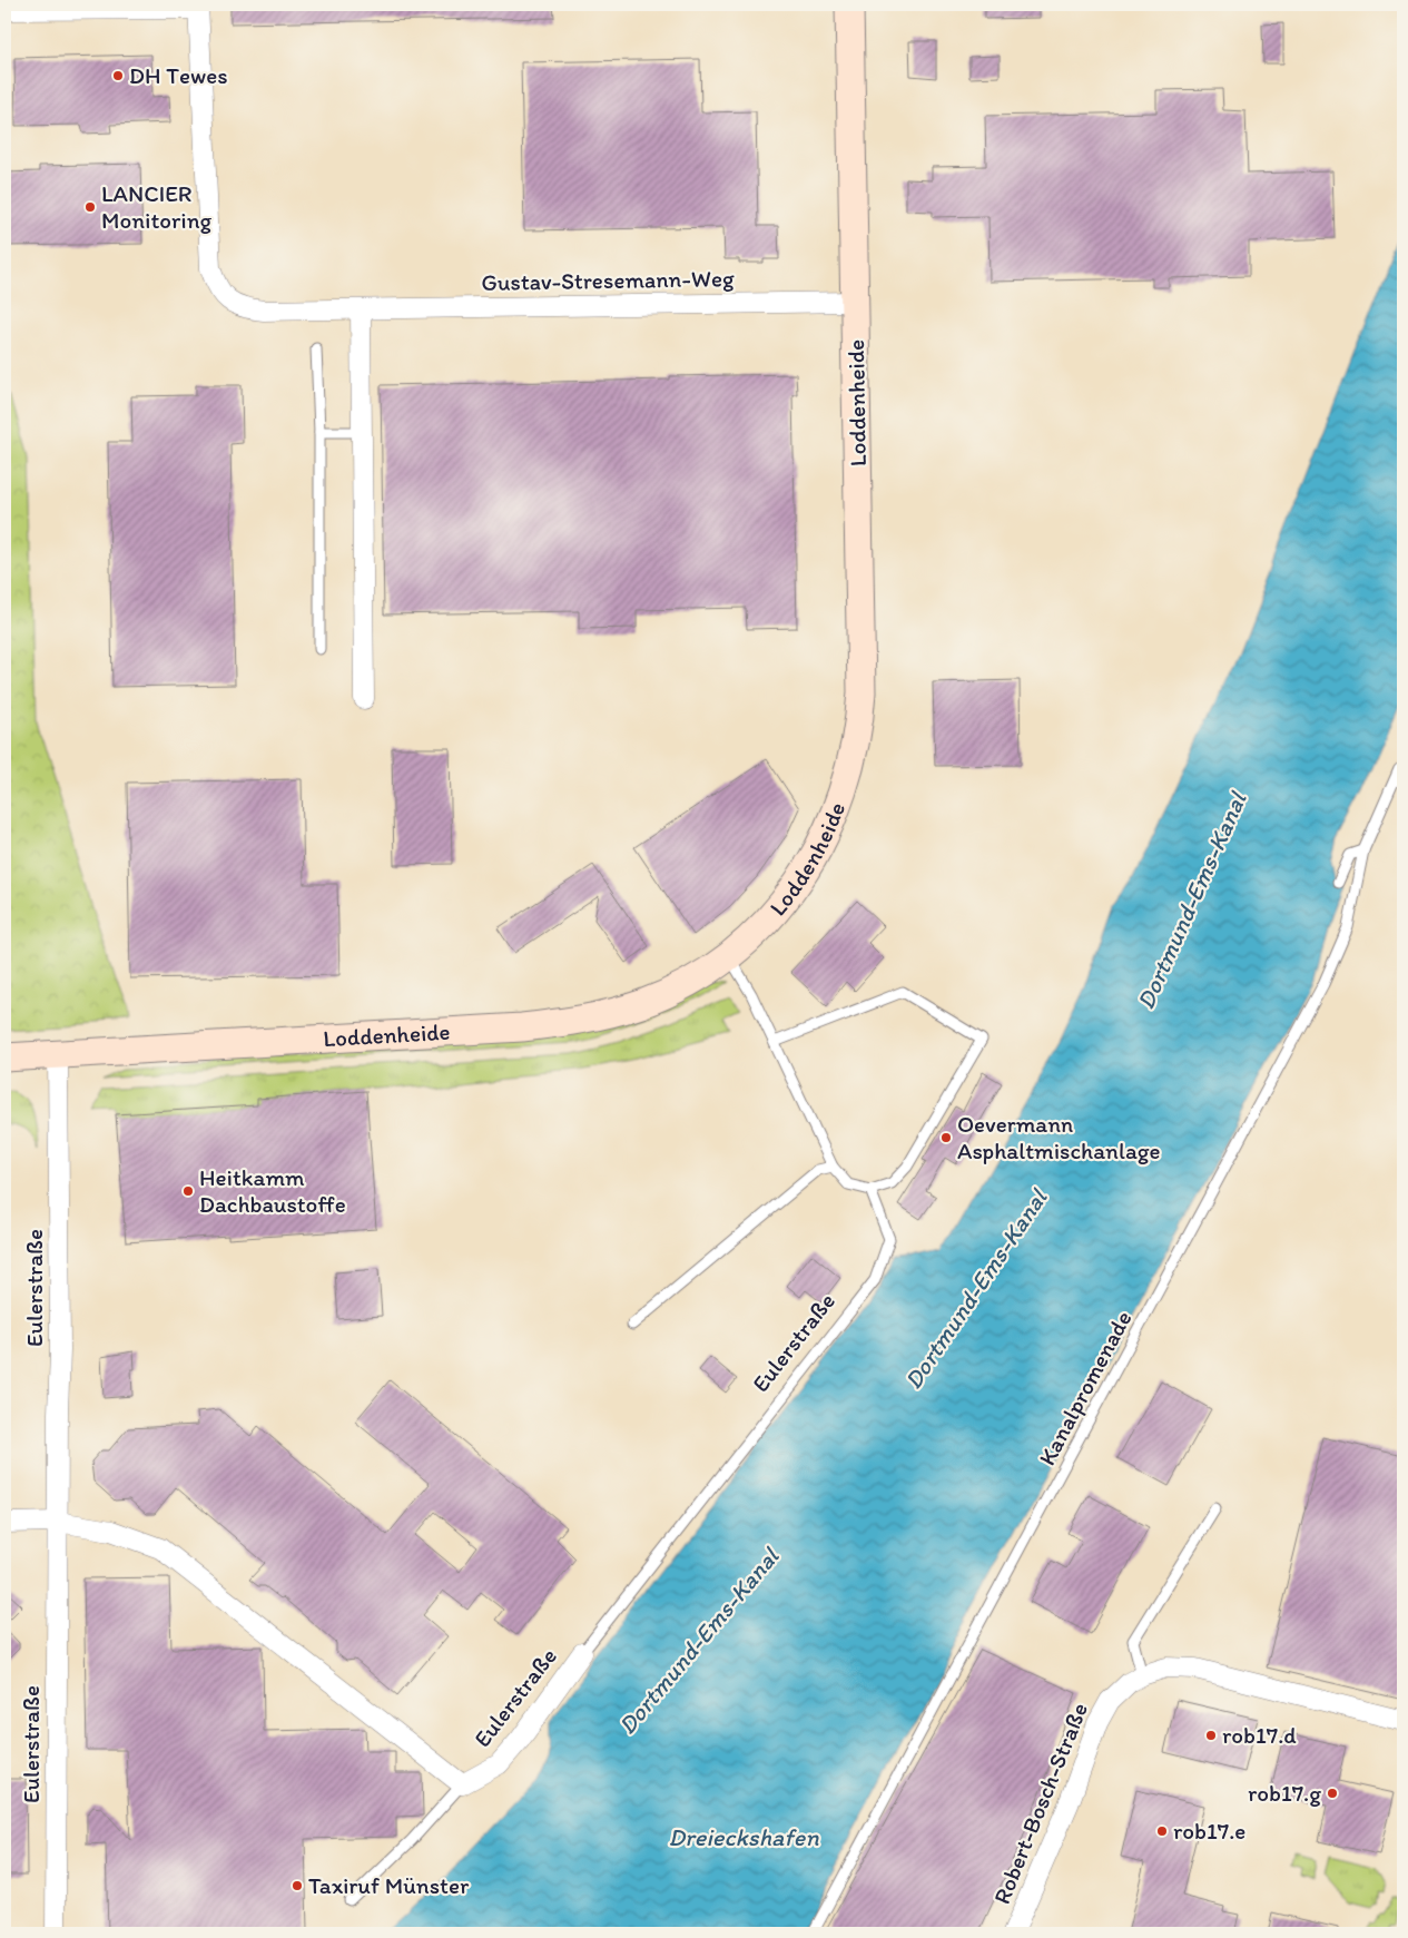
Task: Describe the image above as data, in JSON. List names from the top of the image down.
{
  "streets": {
    "street": [
      "Gustav-Stresemann-Weg",
      "Loddenheide",
      "Eulerstraße",
      "Robert-Bosch-Straße"
    ],
    "lane": ["Kanalpromenade"]
  },
  "crossings": [
    ["Gustav-Stresemann-Weg", "Loddenheide"],
    ["Loddenheide", "Eulerstraße"]
  ],
  "water": ["Dortmund-Ems-Kanal", "Dreieckshafen"],
  "places": [
    "DH Tewes",
    "LANCIER Monitoring",
    "Oevermann Asphaltmischanlage",
    "Heitkamm Dachbaustoffe",
    "rob17.d",
    "rob17.g",
    "rob17.e",
    "Taxiruf Münster"
  ]
}
